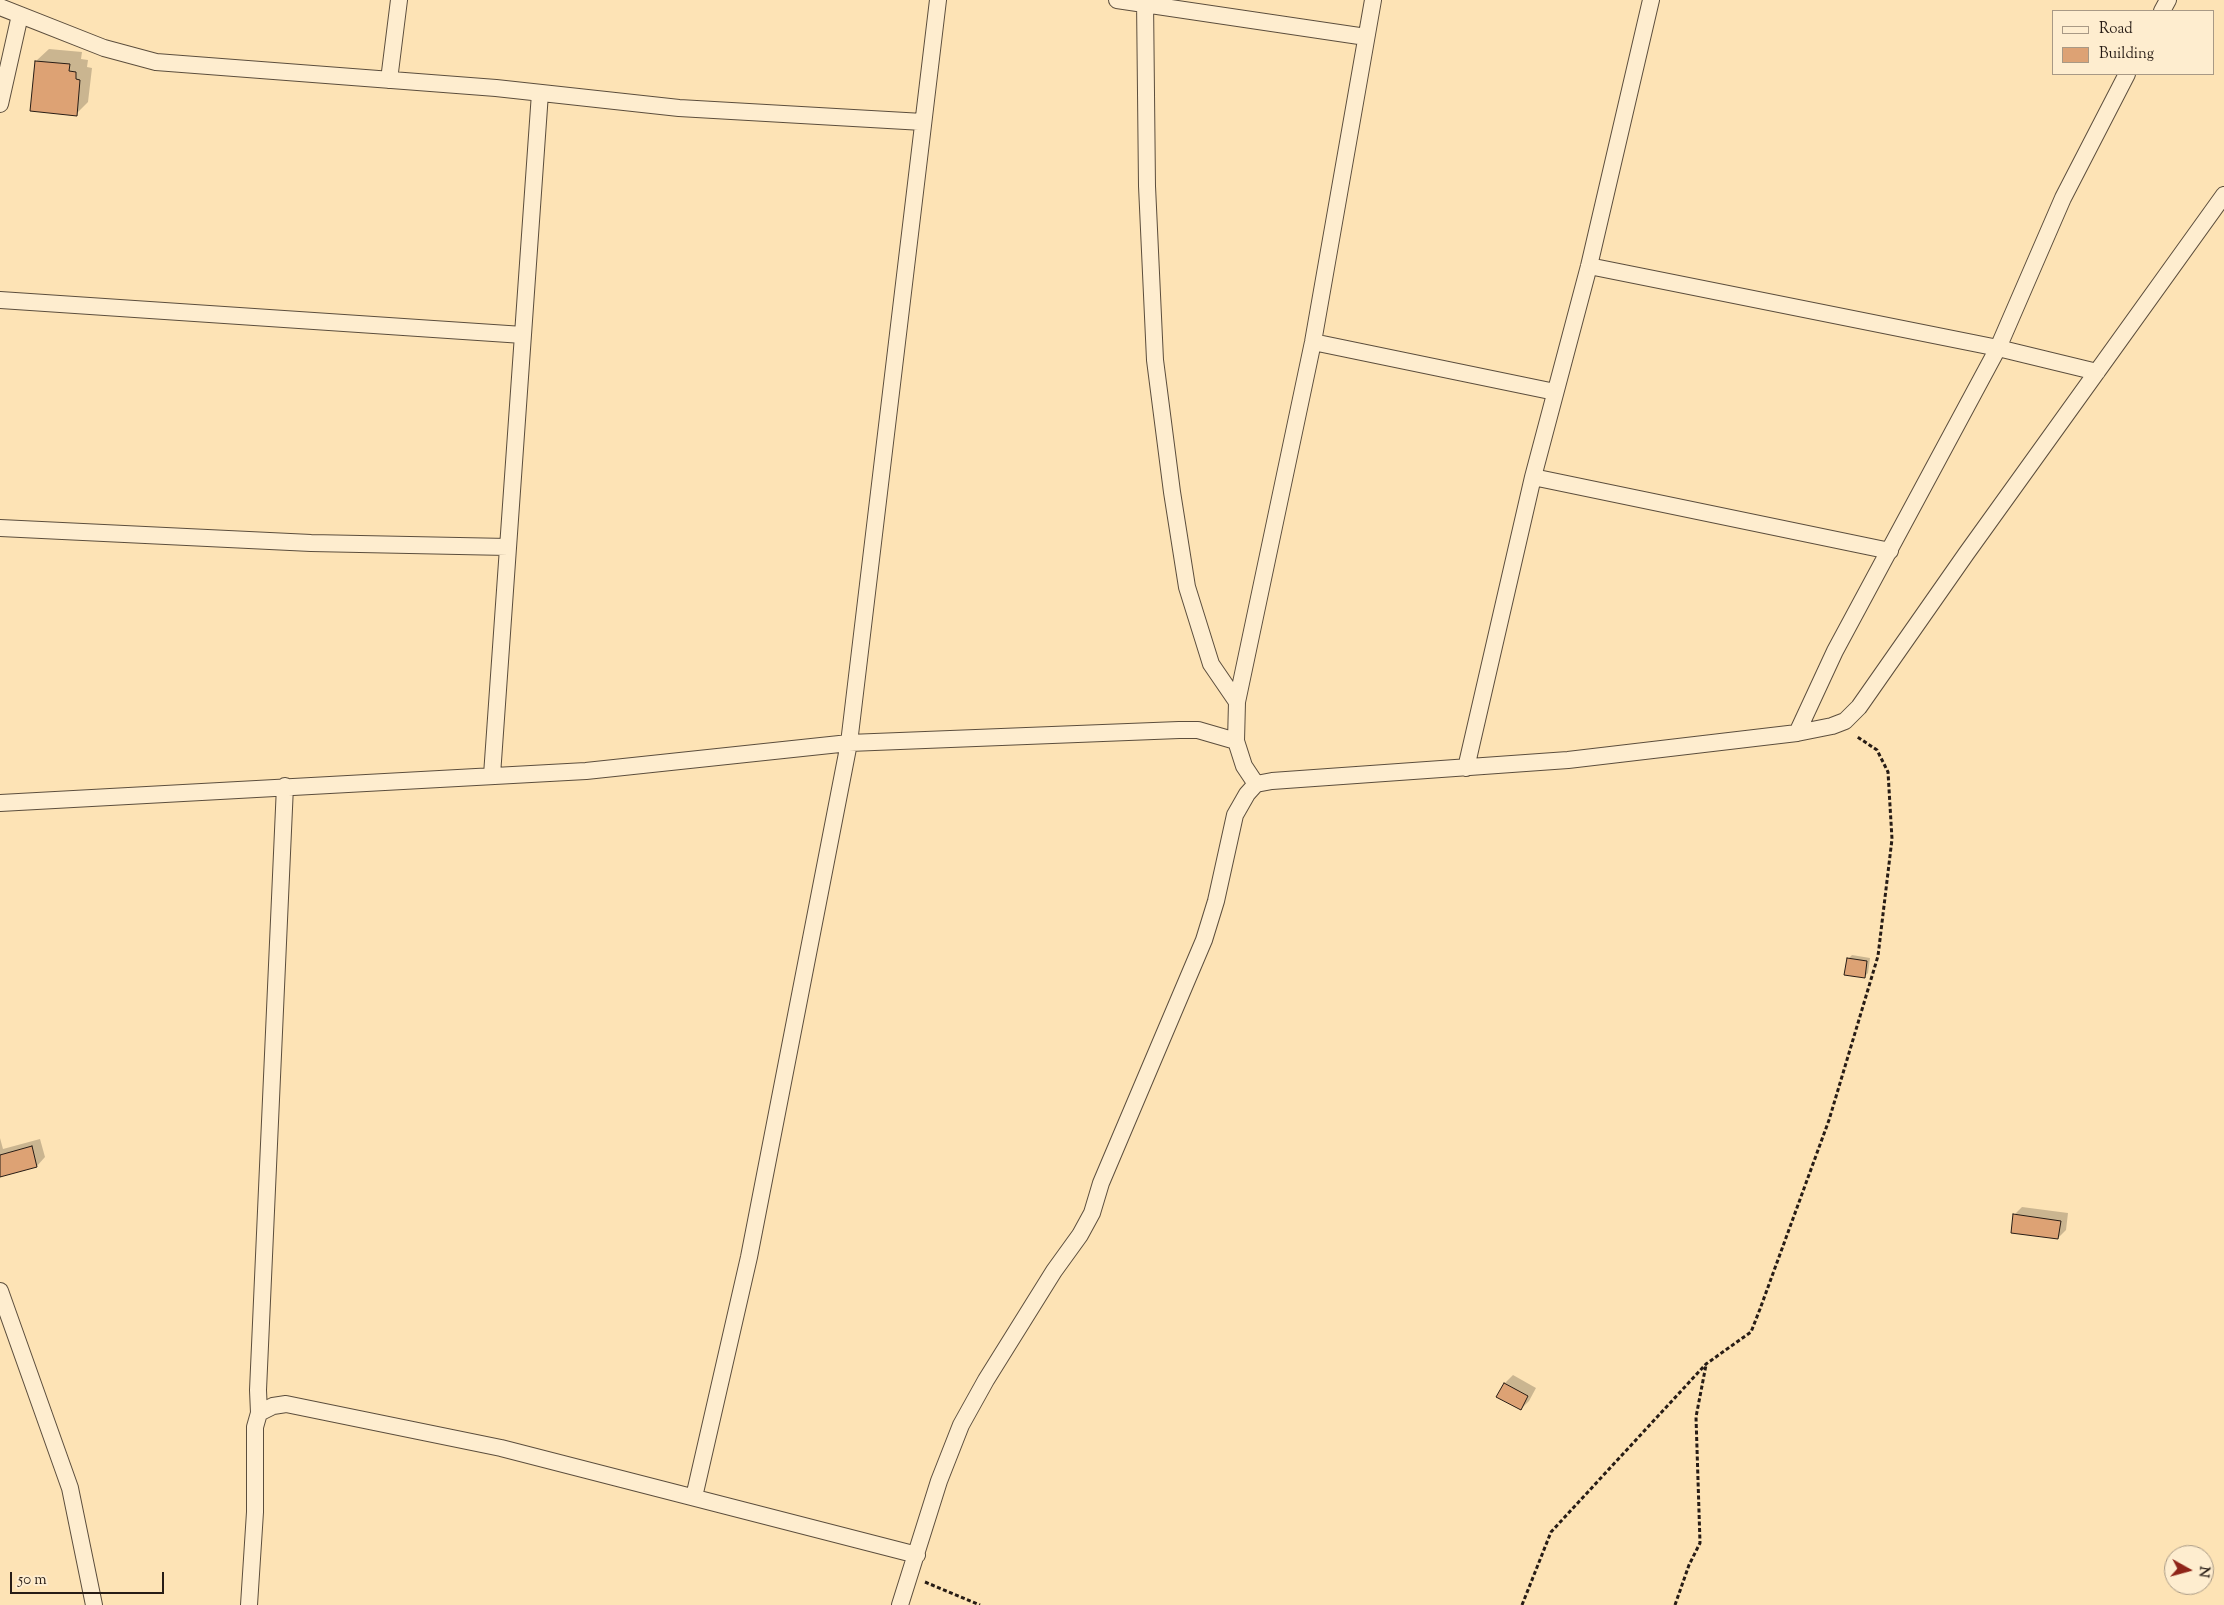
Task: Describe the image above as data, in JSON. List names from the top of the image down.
{
  "legend": ["Road", "Building"],
  "scale_bar": "50 m",
  "north": "right"
}
